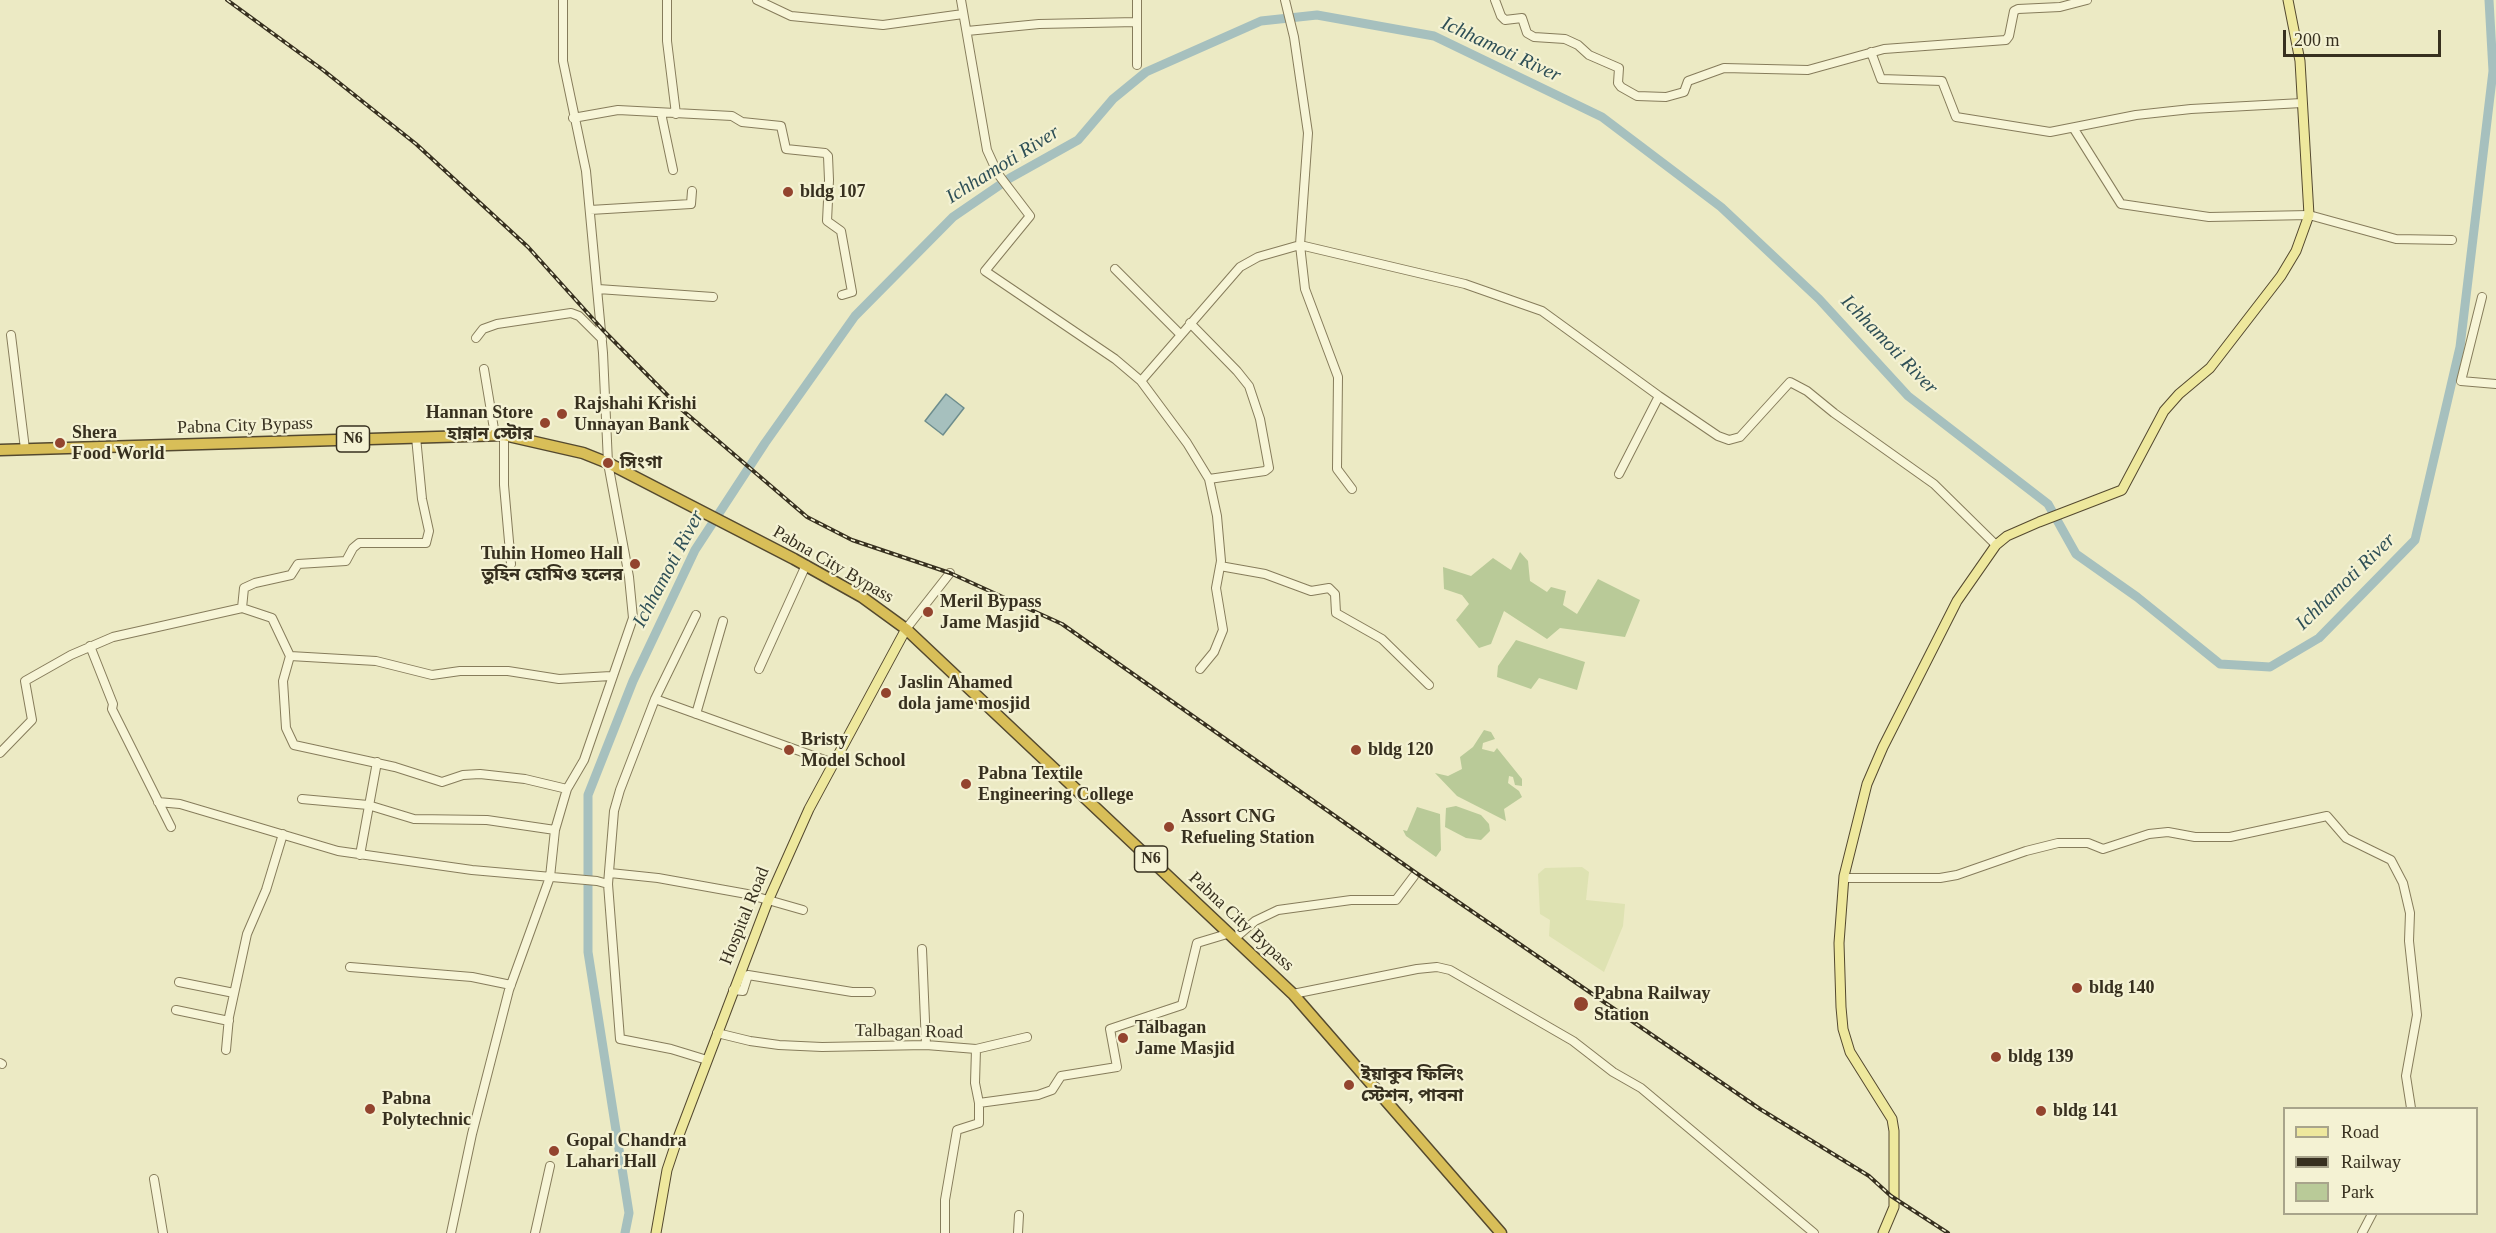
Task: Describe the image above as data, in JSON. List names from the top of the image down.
{
  "streets": {
    "highway": ["Pabna City Bypass", "N6"],
    "main road": ["Hospital Road"],
    "street": ["Talbagan Road"]
  },
  "crossings": [
    ["Pabna City Bypass", "Hospital Road"],
    ["Hospital Road", "Talbagan Road"]
  ],
  "water": ["Ichhamoti River"],
  "places": [
    "bldg 107",
    "Rajshahi Krishi Unnayan Bank",
    "Hannan Store হান্নান স্টোর",
    "Shera Food World",
    "সিংগা",
    "Tuhin Homeo Hall তুহিন হোমিও হলের",
    "Meril Bypass Jame Masjid",
    "Jaslin Ahamed dola jame mosjid",
    "Bristy Model School",
    "bldg 120",
    "Pabna Textile Engineering College",
    "Assort CNG Refueling Station",
    "bldg 140",
    "Pabna Railway Station",
    "Talbagan Jame Masjid",
    "bldg 139",
    "ইয়াকুব ফিলিং স্টেশন, পাবনা",
    "Pabna Polytechnic",
    "bldg 141",
    "Gopal Chandra Lahari Hall"
  ],
  "legend": ["Road", "Railway", "Park"],
  "scale_bar": "200 m"
}
